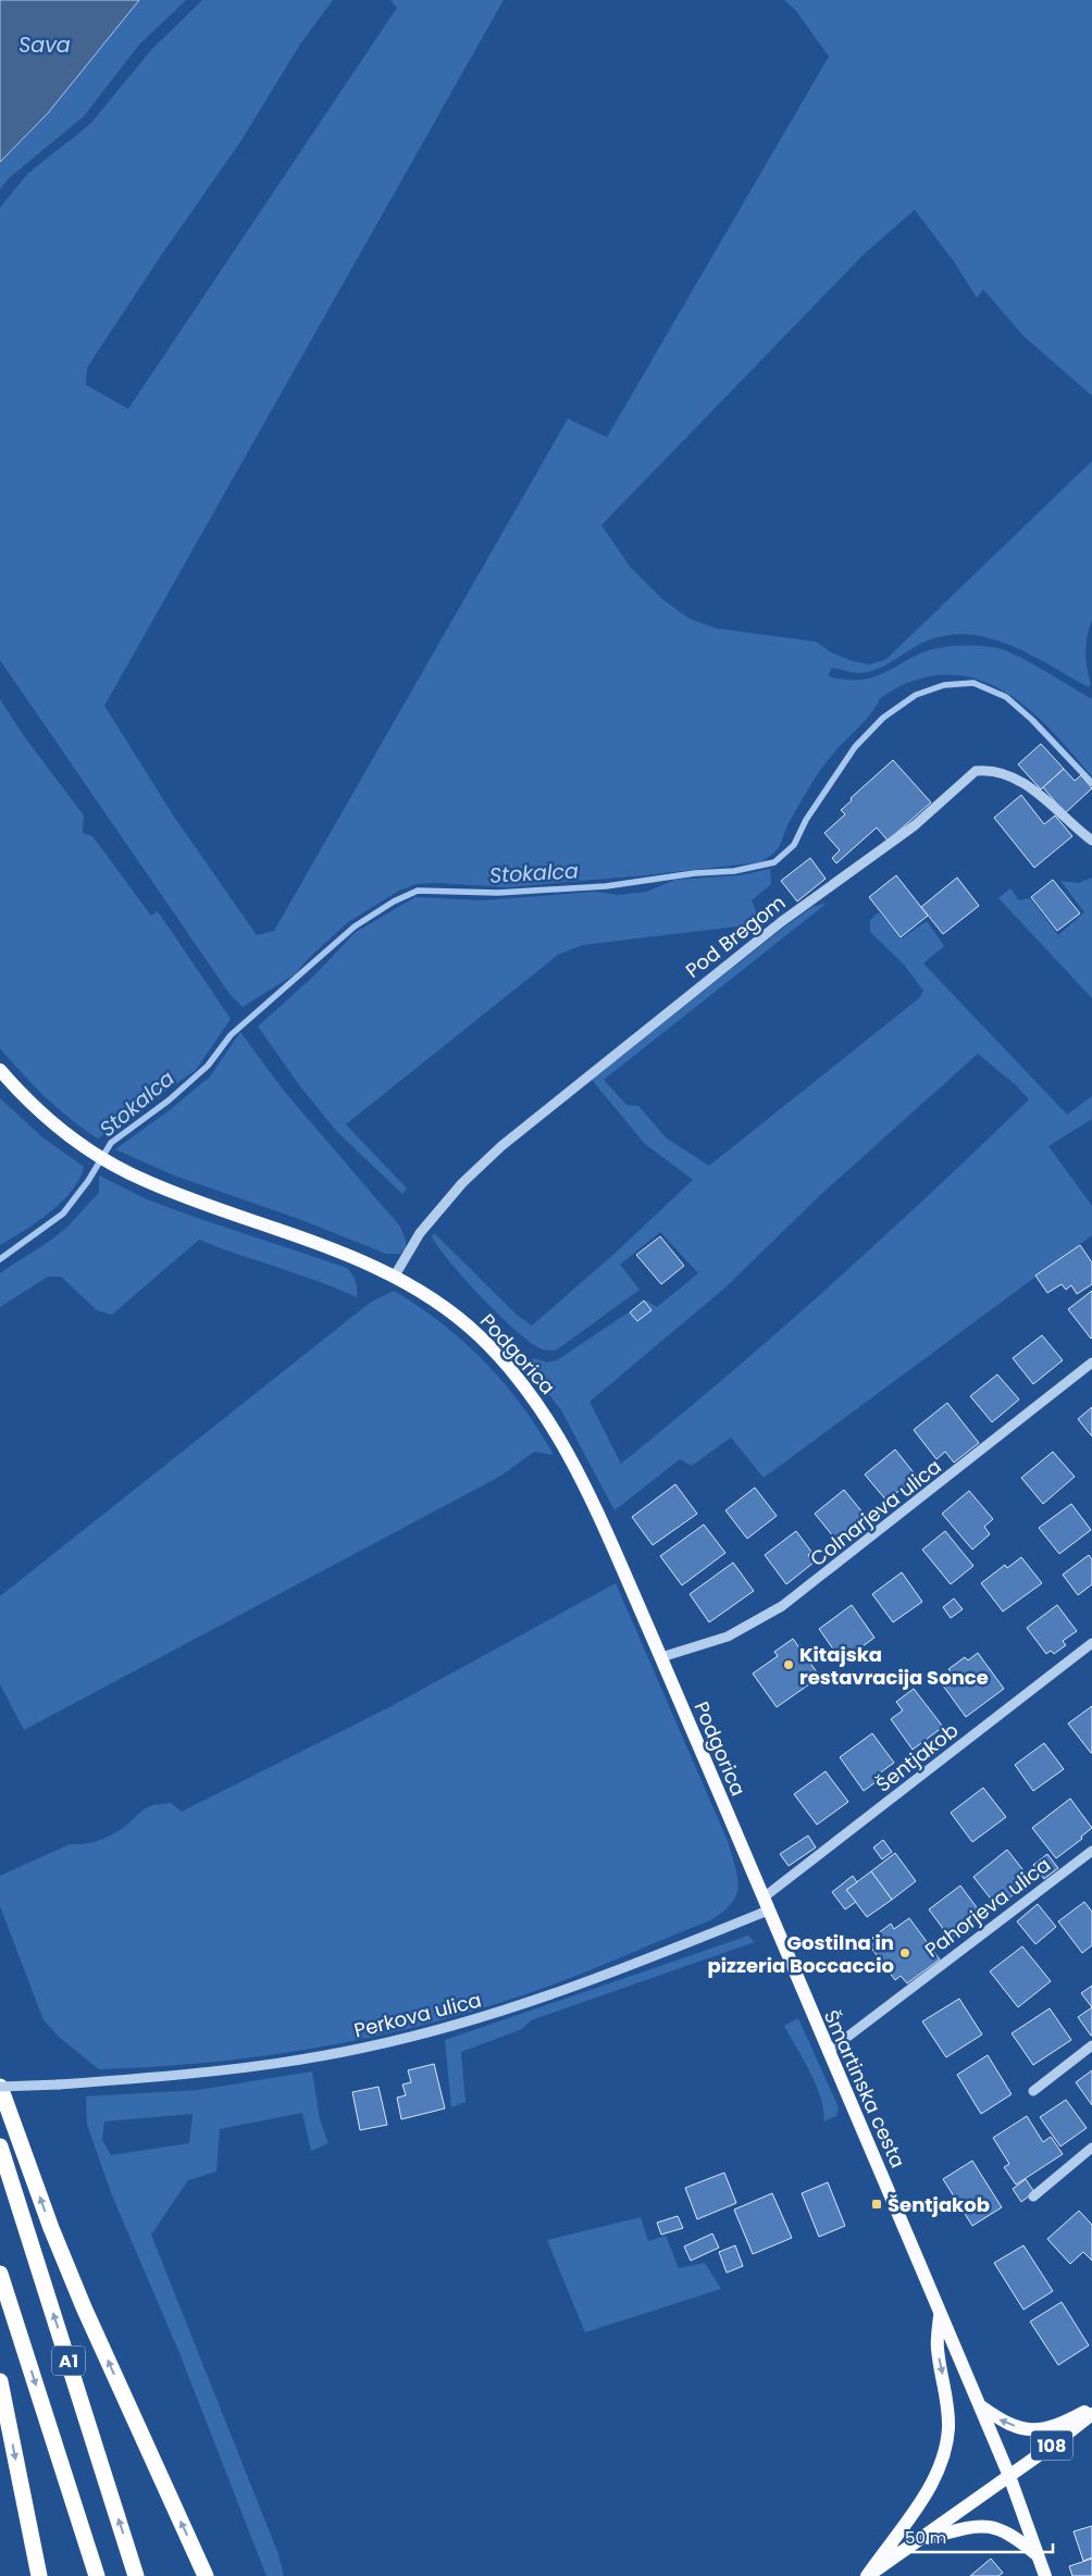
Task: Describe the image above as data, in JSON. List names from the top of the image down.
{
  "streets": {
    "highway": ["A1"],
    "main road": ["Podgorica", "Šmartinska cesta", "108"],
    "street": [
      "Pod Bregom",
      "Colnarjeva ulica",
      "Šentjakob",
      "Pahorjeva ulica",
      "Perkova ulica"
    ]
  },
  "crossings": [
    ["Pod Bregom", "Podgorica"],
    ["Podgorica", "Colnarjeva ulica"],
    ["Podgorica", "Šentjakob"],
    ["Podgorica", "Perkova ulica"],
    ["Podgorica", "Šmartinska cesta"],
    ["Šentjakob", "Perkova ulica"],
    ["Šentjakob", "Šmartinska cesta"],
    ["Pahorjeva ulica", "Šmartinska cesta"],
    ["Perkova ulica", "Šmartinska cesta"],
    ["Šmartinska cesta", "108"]
  ],
  "water": ["Sava", "Stokalca"],
  "places": {
    "other": ["Kitajska restavracija Sonce", "Gostilna in pizzeria Boccaccio"],
    "transit": ["Šentjakob"]
  },
  "scale_bar": "50 m"
}
